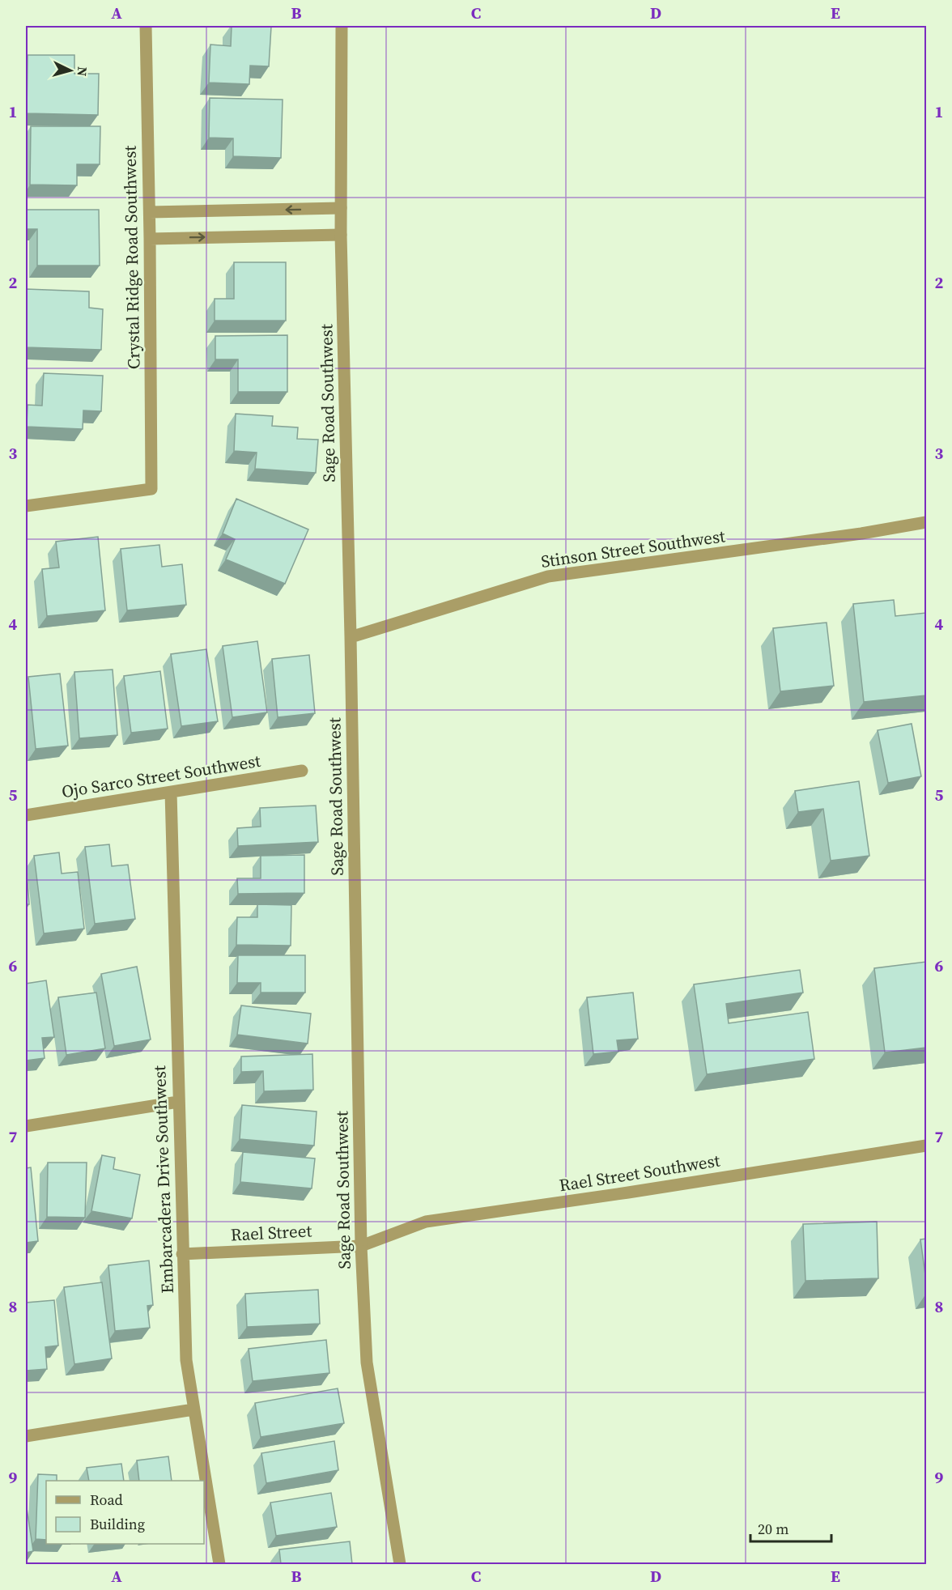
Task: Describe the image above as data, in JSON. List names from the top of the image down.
{
  "streets": {
    "street": [
      "Crystal Ridge Road Southwest",
      "Sage Road Southwest",
      "Stinson Street Southwest",
      "Ojo Sarco Street Southwest",
      "Rael Street Southwest",
      "Embarcadera Drive Southwest",
      "Rael Street"
    ]
  },
  "crossings": [
    ["Sage Road Southwest", "Stinson Street Southwest"],
    ["Sage Road Southwest", "Rael Street Southwest"],
    ["Sage Road Southwest", "Rael Street"],
    ["Ojo Sarco Street Southwest", "Embarcadera Drive Southwest"],
    ["Rael Street Southwest", "Rael Street"],
    ["Embarcadera Drive Southwest", "Rael Street"]
  ],
  "legend": ["Road", "Building"],
  "scale_bar": "20 m",
  "north": "right",
  "grid": {
    "columns": [
      "A",
      "B",
      "C",
      "D",
      "E"
    ],
    "rows": [
      "1",
      "2",
      "3",
      "4",
      "5",
      "6",
      "7",
      "8",
      "9"
    ]
  }
}
